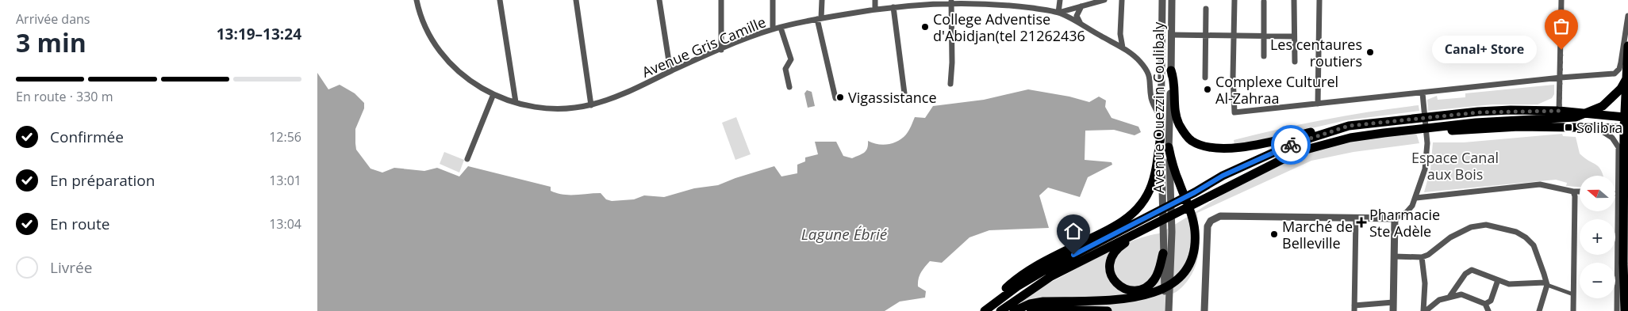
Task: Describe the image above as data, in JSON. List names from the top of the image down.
{
  "streets": {
    "street": ["Avenue Gris Camille", "Avenue Ouezzin Coulibaly"]
  },
  "crossings": [
    ["Avenue Gris Camille", "Avenue Ouezzin Coulibaly"]
  ],
  "water": ["Lagune Ébrié"],
  "parks": ["Espace Canal aux Bois"],
  "places": {
    "other": [
      "College Adventise d'Abidjan(tel 21262436",
      "Canal+ Store",
      "Les centaures routiers",
      "Complexe Culturel Al-Zahraa",
      "Vigassistance",
      "Marché de Belleville"
    ],
    "transit": ["Solibra"],
    "health": ["Pharmacie Ste Adèle"]
  },
  "north": "left",
  "page": {
    "heading": ["3 min", "Arrivée dans", "13:19–13:24"],
    "bubble": "Canal+ Store",
    "bar": "En route · 330 m",
    "list": [
      ["Confirmée", "12:56"],
      ["En préparation", "13:01"],
      ["En route", "13:04"],
      "Livrée"
    ],
    "map_buttons": ["+", "−"]
  }
}
